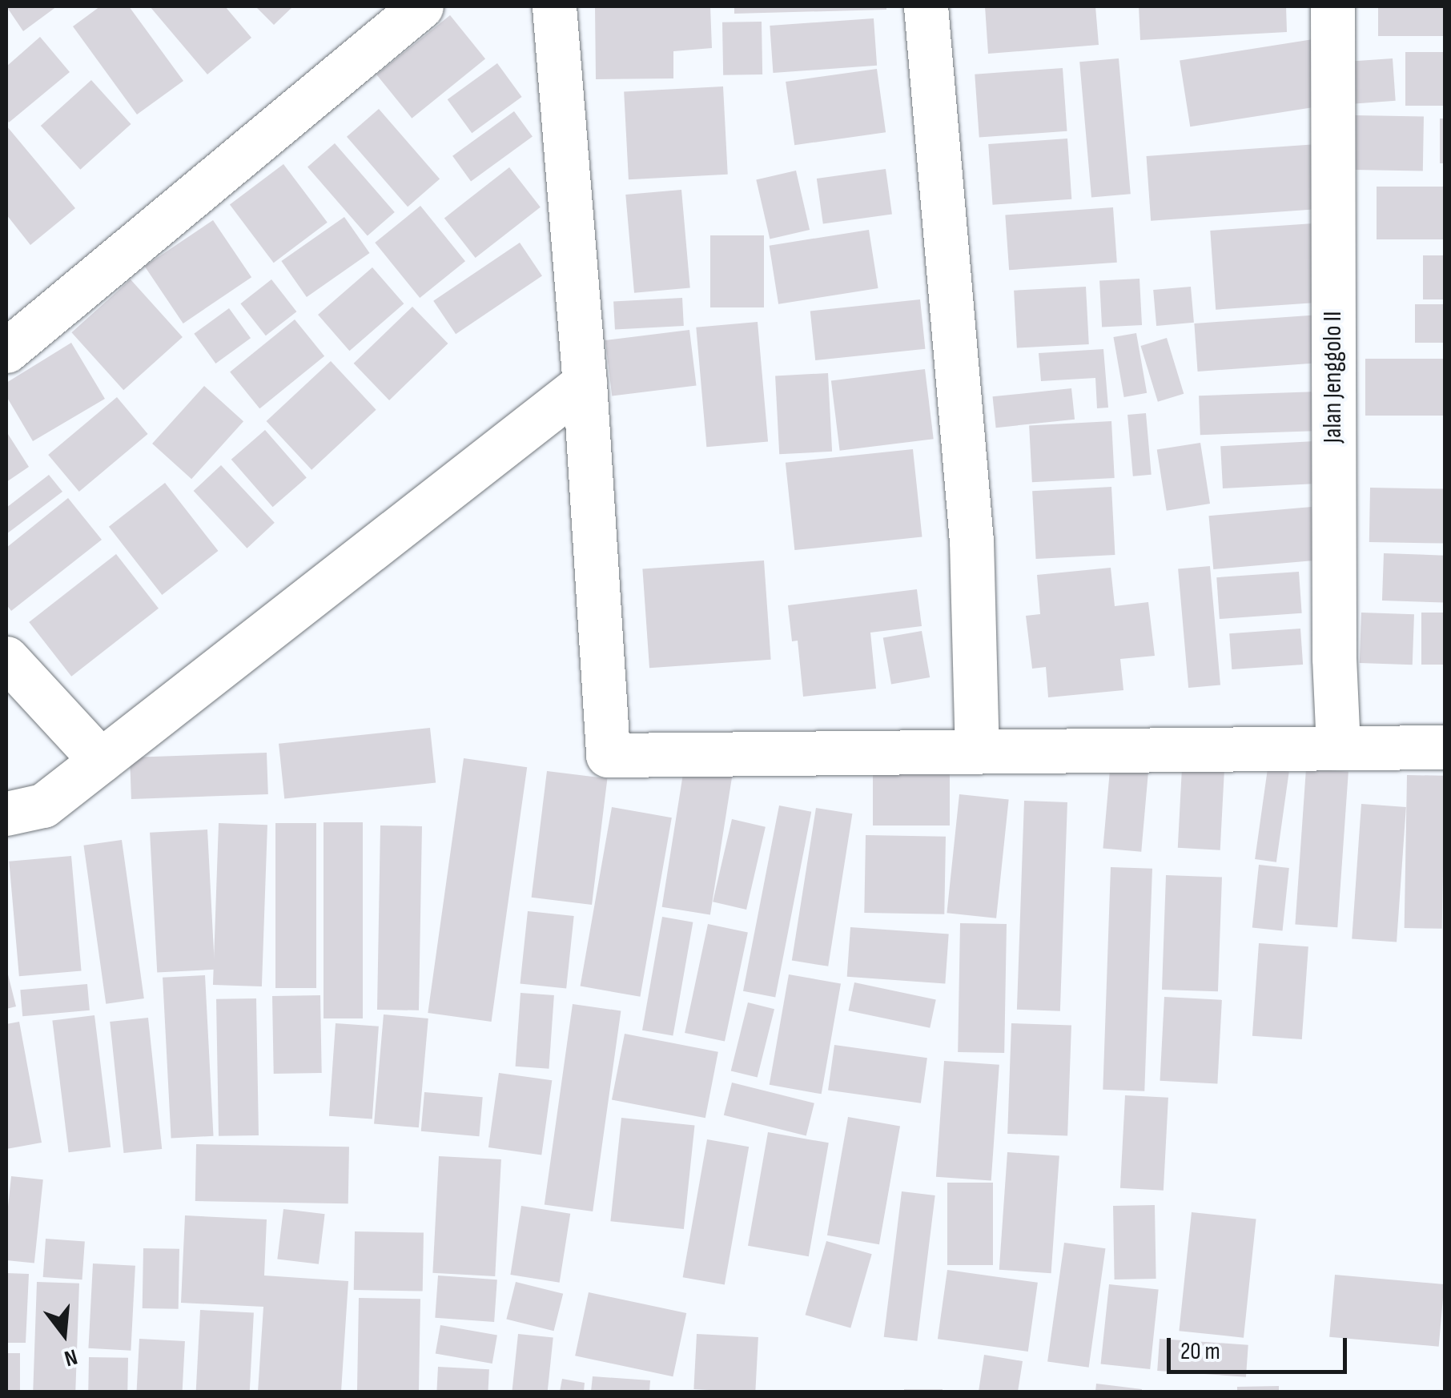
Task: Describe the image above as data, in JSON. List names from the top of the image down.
{
  "streets": {
    "street": ["Jalan Jenggolo II"]
  },
  "scale_bar": "20 m",
  "north": "bottom"
}
